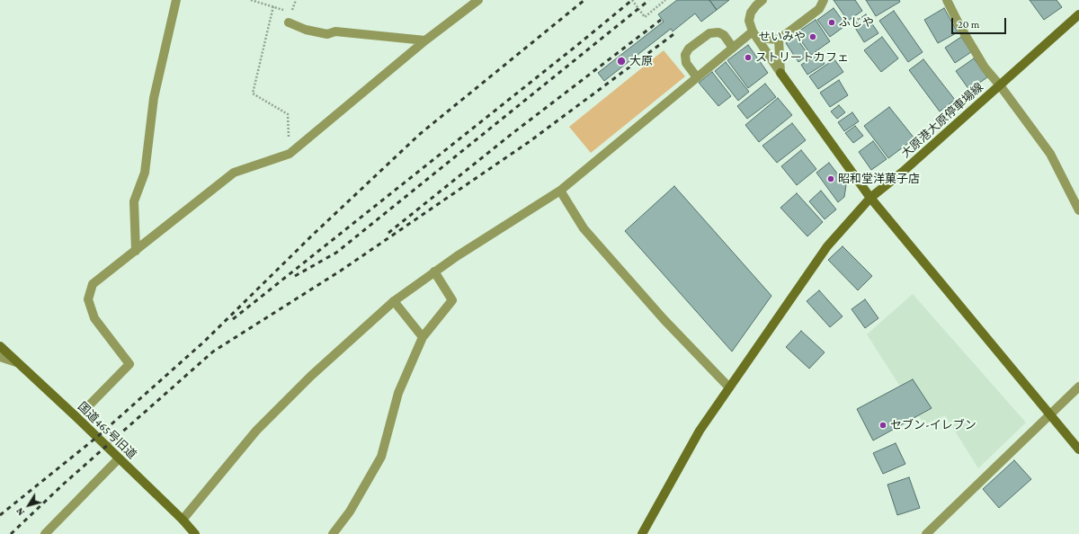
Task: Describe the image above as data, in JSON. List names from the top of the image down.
{
  "streets": {
    "street": ["大原港大原停車場線", "国道465号旧道"]
  },
  "places": [
    "ふじや",
    "せいみや",
    "ストリートカフェ",
    "大原",
    "昭和堂洋菓子店",
    "セブン-イレブン"
  ],
  "scale_bar": "20 m",
  "north": "bottom left"
}
